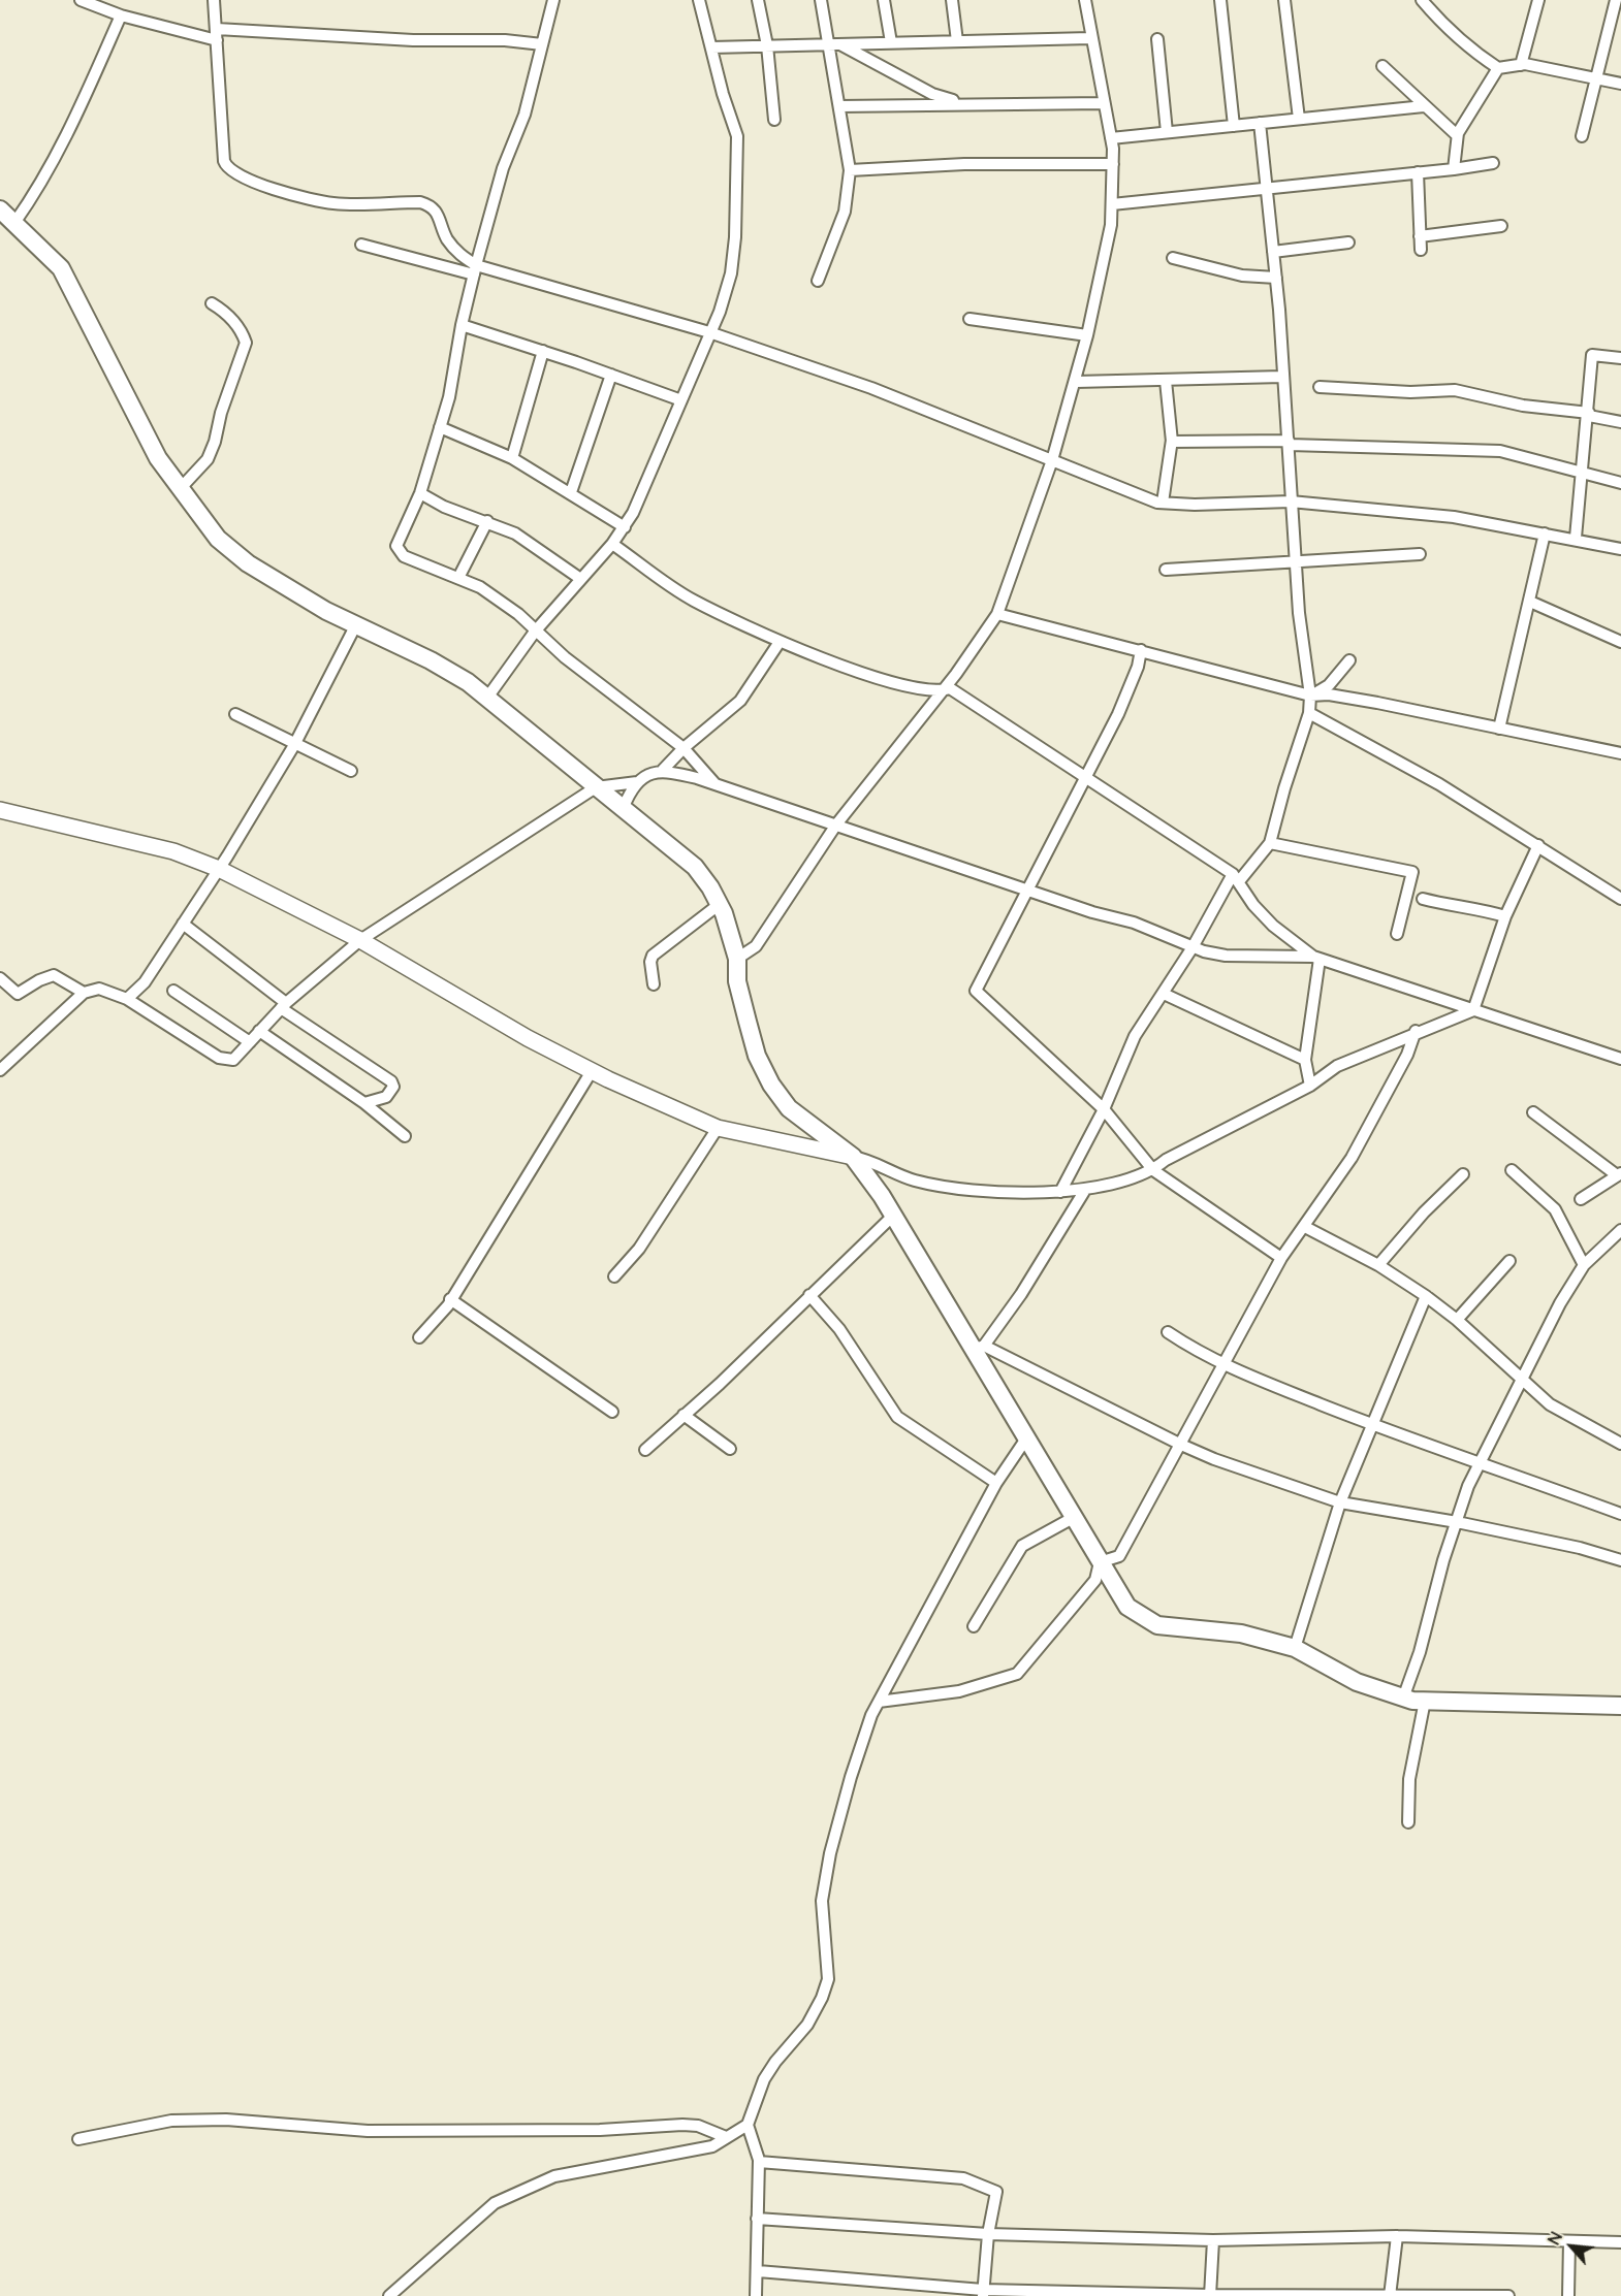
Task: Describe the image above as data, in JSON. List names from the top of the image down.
{
  "north": "top left"
}
